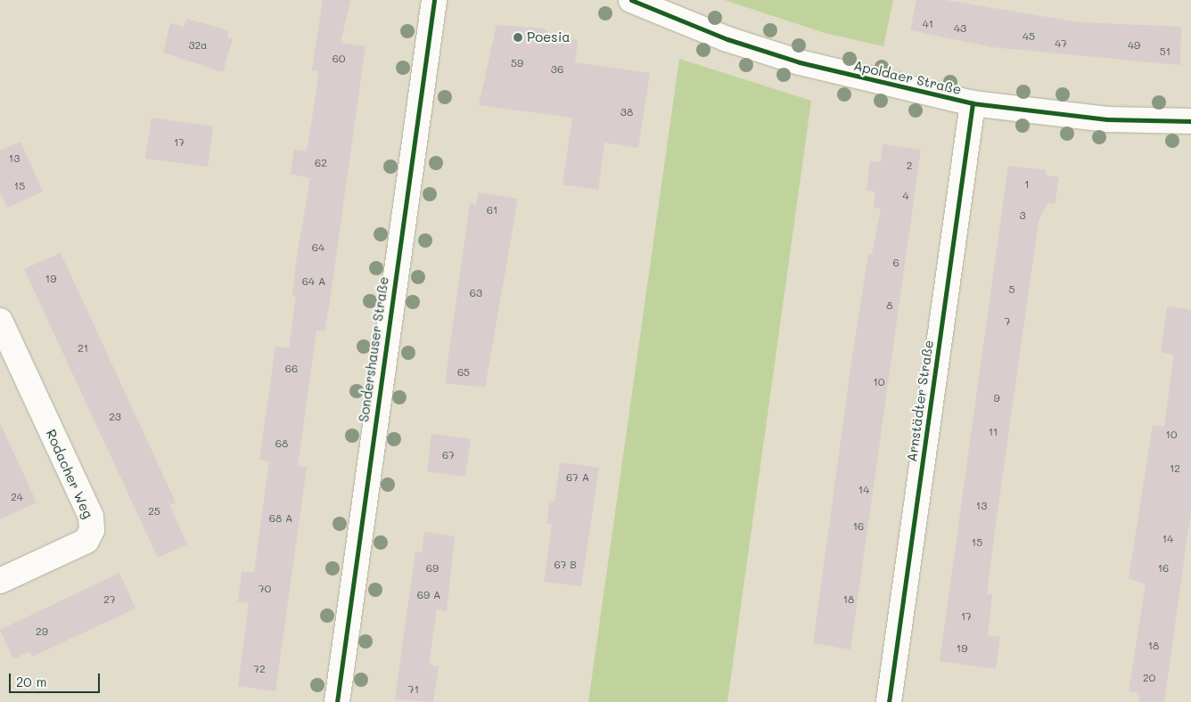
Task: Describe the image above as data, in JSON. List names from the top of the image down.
{
  "streets": {
    "street": [
      "Apoldaer Straße",
      "Sondershauser Straße",
      "Arnstädter Straße",
      "Rodacher Weg"
    ]
  },
  "crossings": [
    ["Apoldaer Straße", "Arnstädter Straße"]
  ],
  "places": ["Poesia"],
  "house_numbers": [
    "41",
    "43",
    "45",
    "47",
    "32a",
    "49",
    "51",
    "60",
    "59",
    "36",
    "38",
    "17",
    "13",
    "62",
    "2",
    "1",
    "15",
    "4",
    "61",
    "3",
    "64",
    "6",
    "19",
    "64 A",
    "5",
    "63",
    "8",
    "7",
    "21",
    "66",
    "65",
    "10",
    "9",
    "23",
    "11",
    "10",
    "68",
    "67",
    "12",
    "67 A",
    "14",
    "24",
    "13",
    "25",
    "68 A",
    "16",
    "14",
    "15",
    "67 B",
    "69",
    "16",
    "70",
    "69 A",
    "27",
    "18",
    "17",
    "29",
    "18",
    "19",
    "72",
    "20",
    "71"
  ],
  "scale_bar": "20 m"
}
